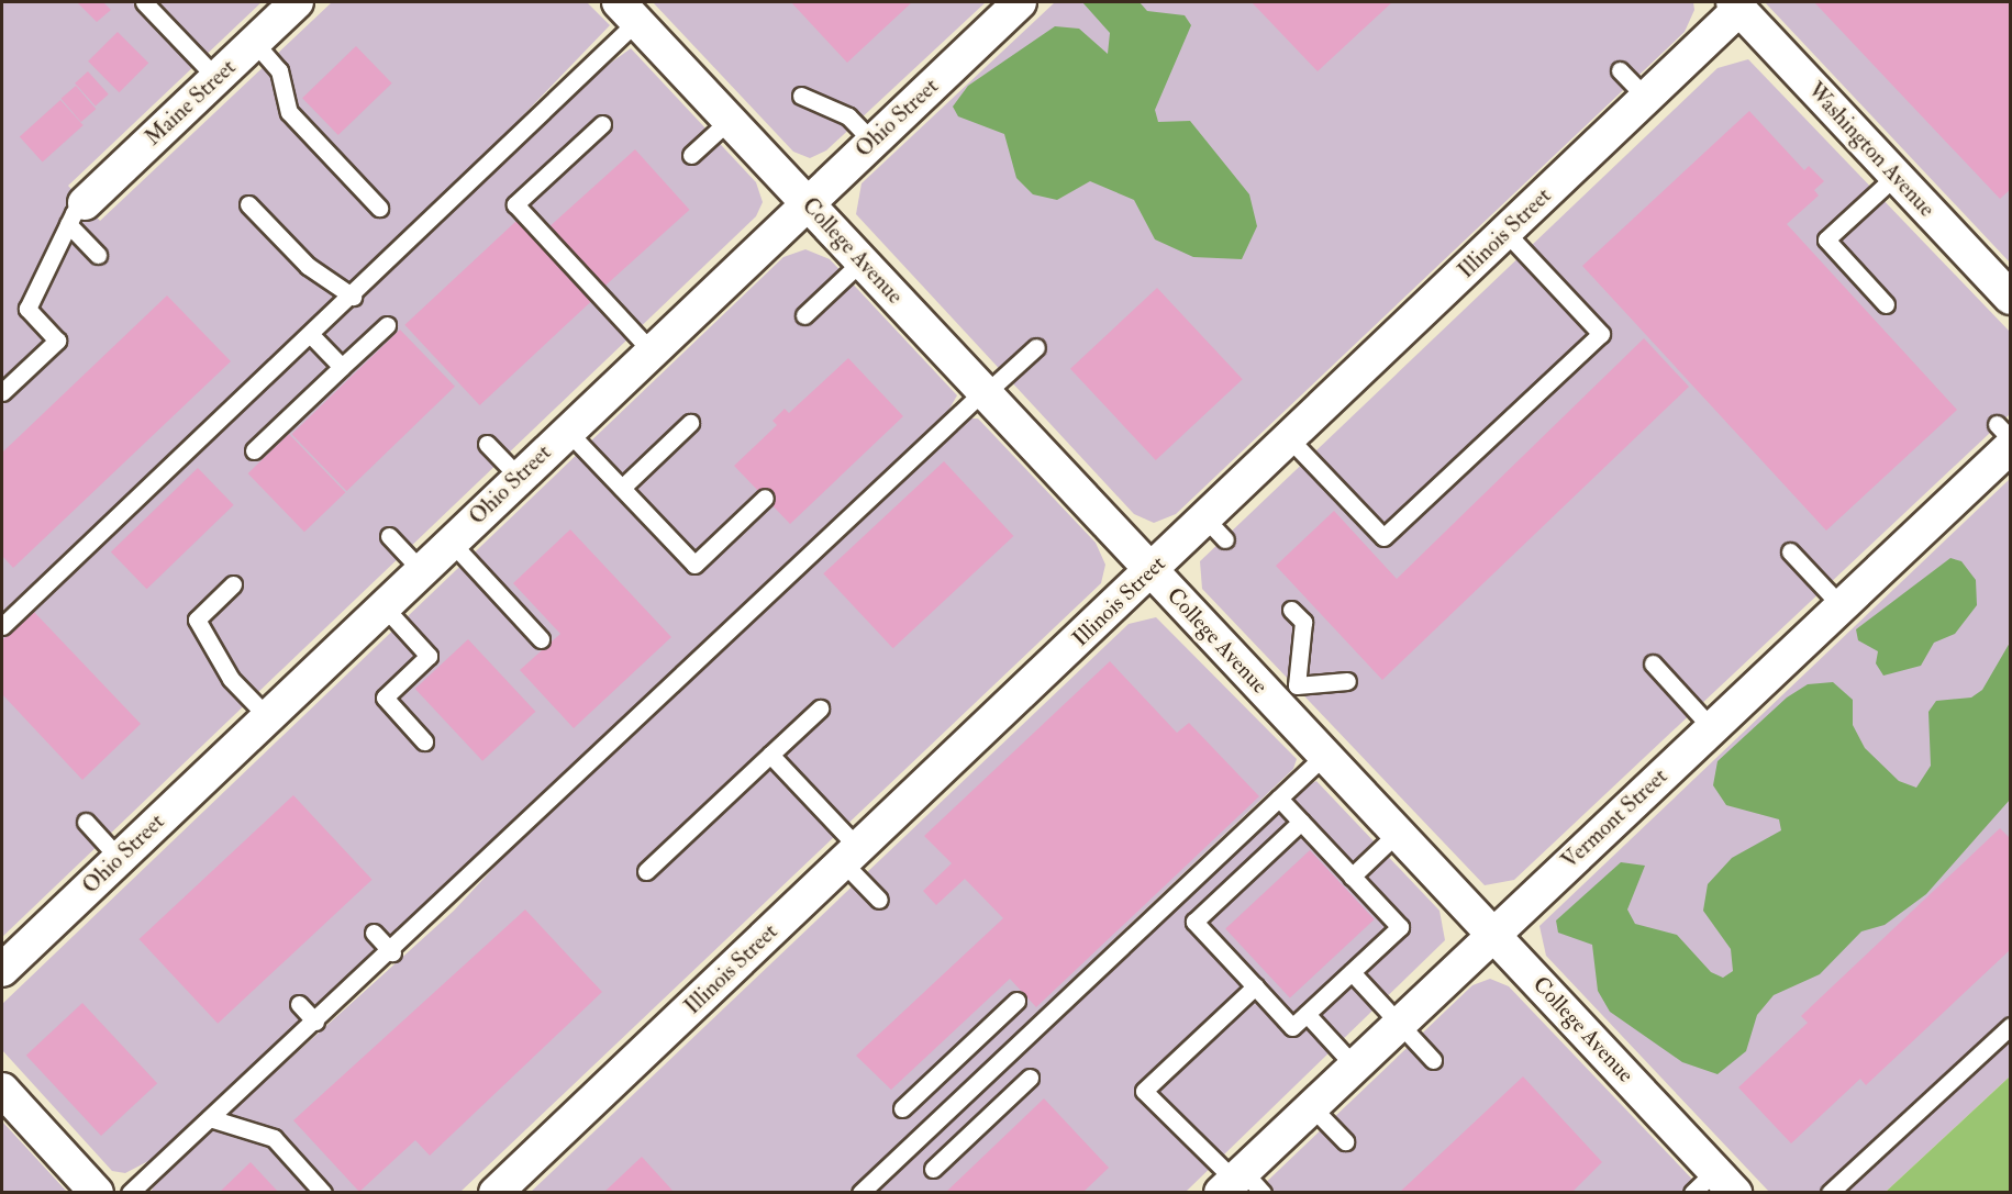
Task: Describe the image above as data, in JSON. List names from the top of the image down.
{
  "streets": {
    "street": [
      "Maine Street",
      "Ohio Street",
      "Washington Avenue",
      "Illinois Street",
      "College Avenue",
      "Vermont Street"
    ]
  },
  "crossings": [
    ["Ohio Street", "College Avenue"],
    ["Washington Avenue", "Illinois Street"],
    ["Illinois Street", "College Avenue"],
    ["College Avenue", "Vermont Street"]
  ]
}
